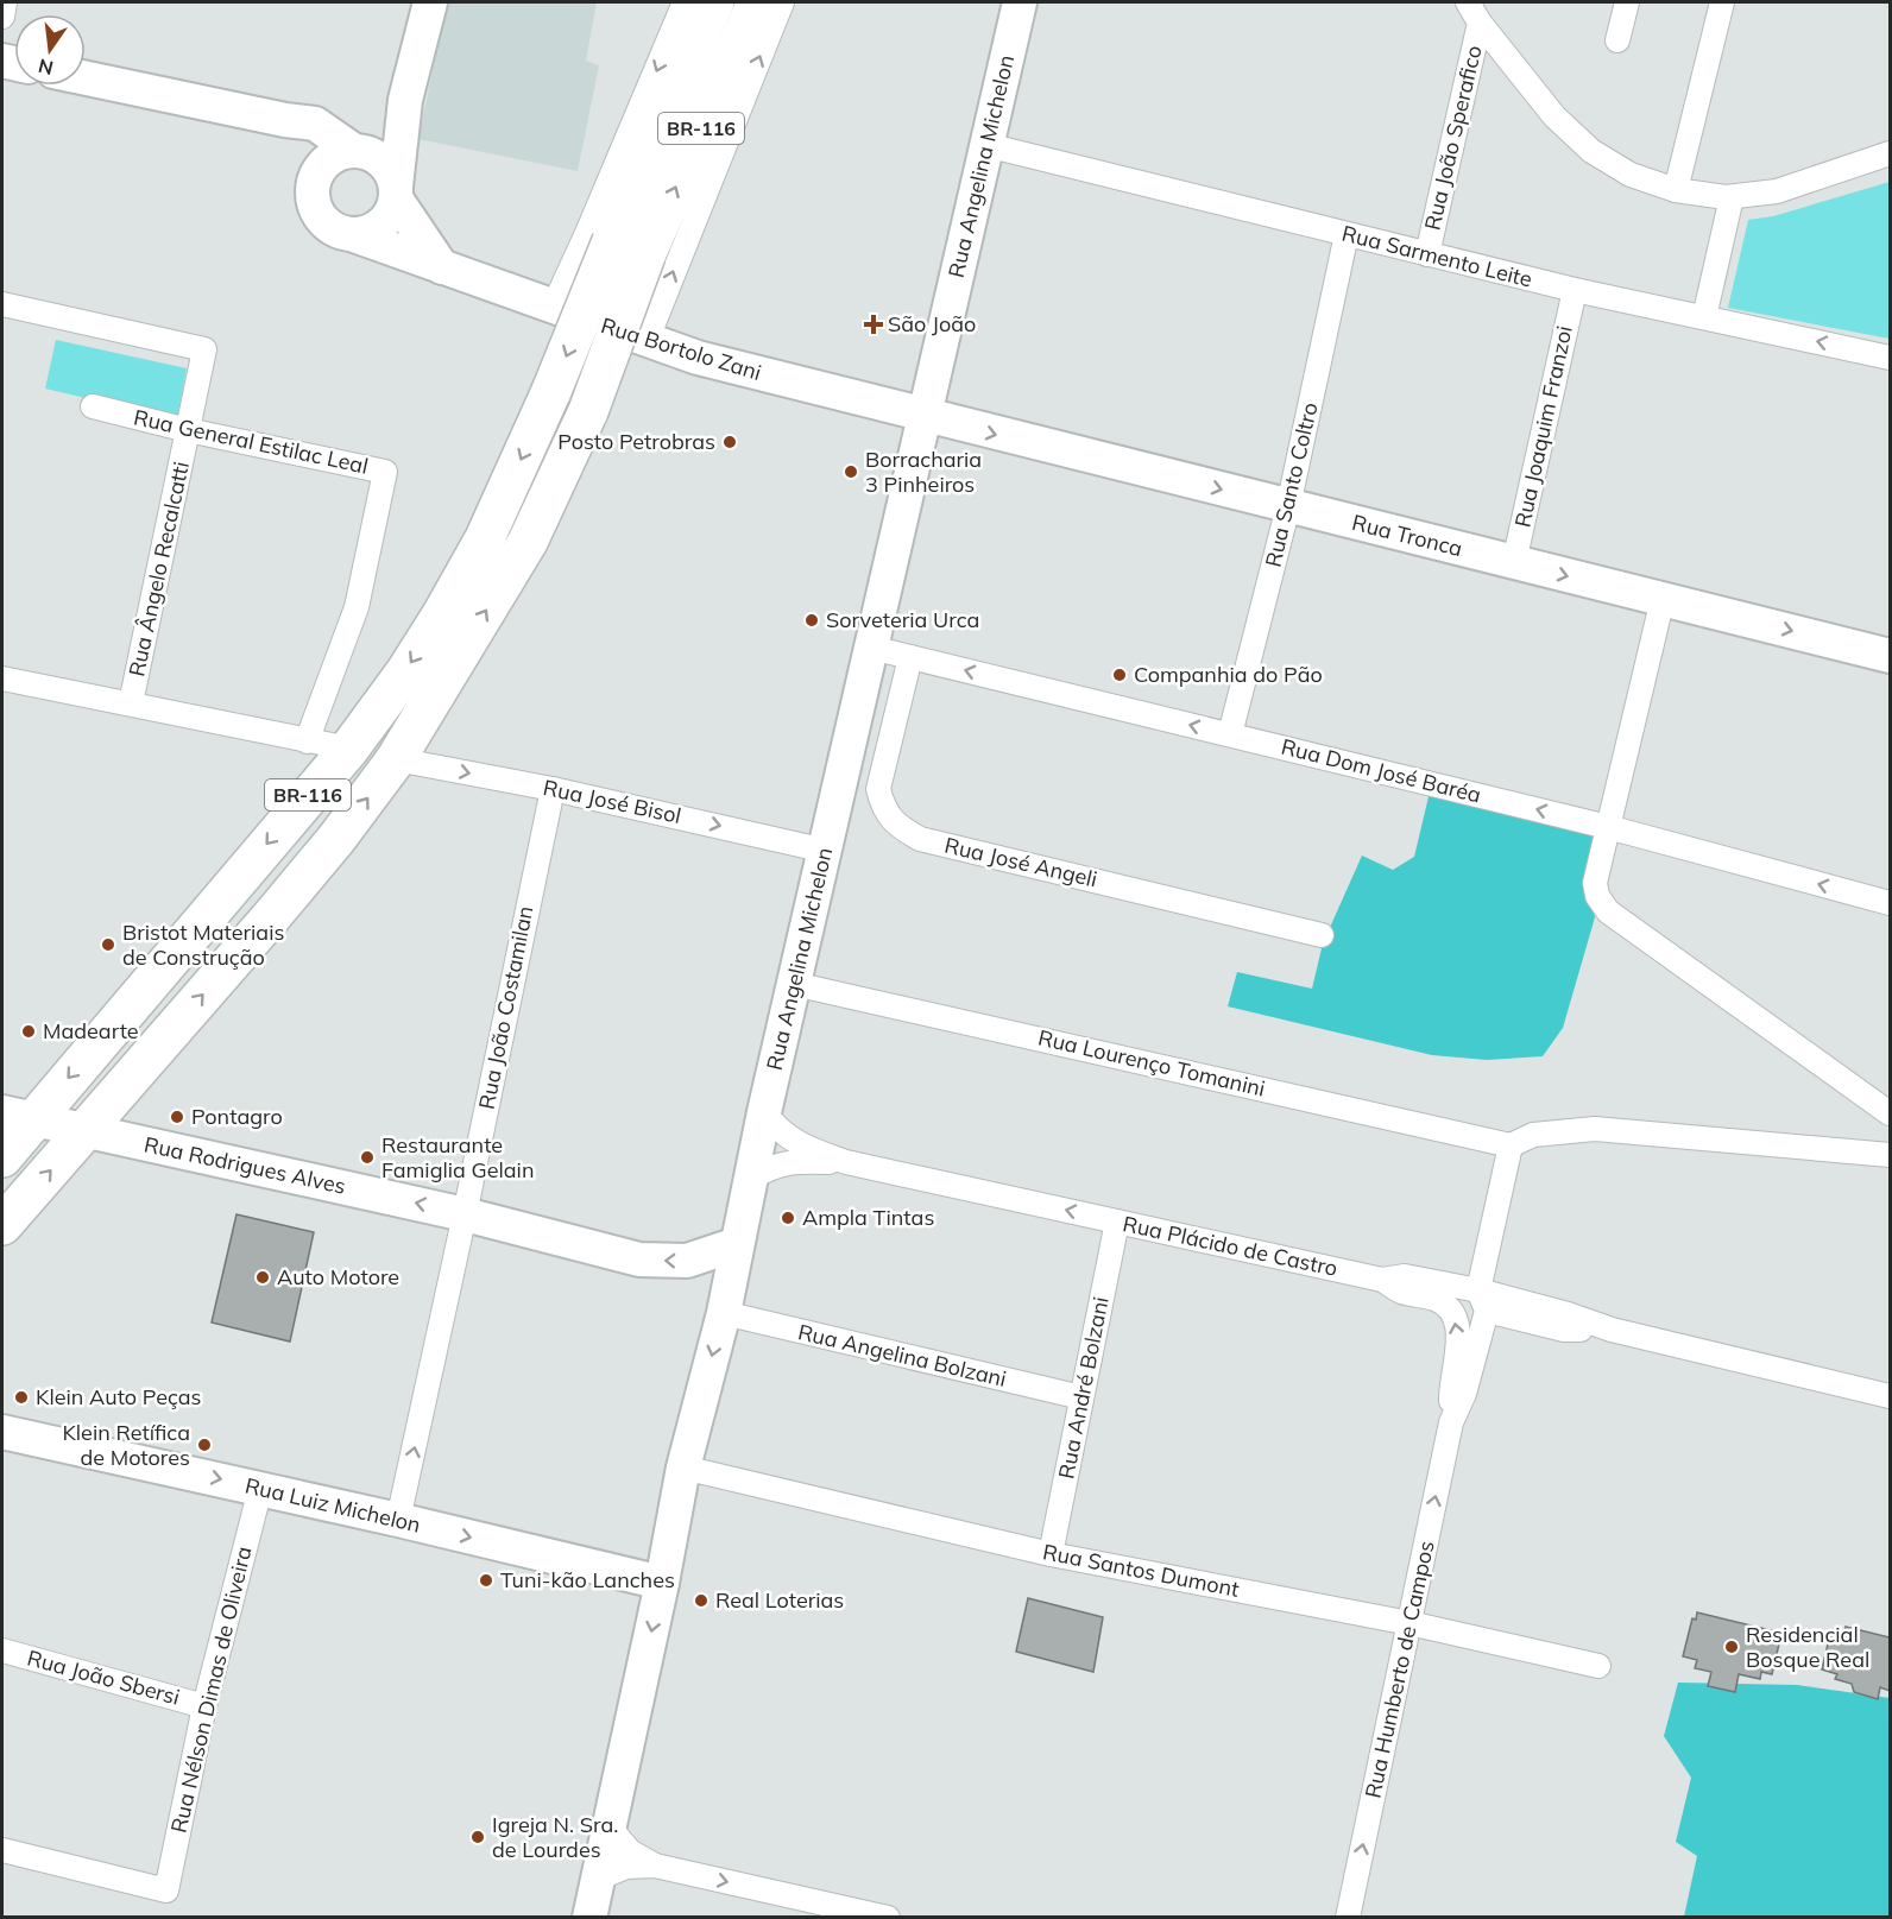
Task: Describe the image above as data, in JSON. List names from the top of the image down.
{
  "streets": {
    "highway": ["BR-116"],
    "main road": [
      "Rua Angelina Michelon",
      "Rua Bortolo Zani",
      "Rua Tronca",
      "Rua Rodrigues Alves",
      "Rua Luiz Michelon"
    ],
    "street": [
      "Rua João Sperafico",
      "Rua Sarmento Leite",
      "Rua Joaquim Franzoi",
      "Rua General Estilac Leal",
      "Rua Santo Coltro",
      "Rua Ângelo Recalcatti",
      "Rua Dom José Baréa",
      "Rua José Bisol",
      "Rua José Angeli",
      "Rua João Costamilan",
      "Rua Lourenço Tomanini",
      "Rua Plácido de Castro",
      "Rua Angelina Bolzani",
      "Rua André Bolzani",
      "Rua Santos Dumont",
      "Rua Humberto de Campos",
      "Rua João Sbersi",
      "Rua Nélson Dimas de Oliveira"
    ]
  },
  "crossings": [
    ["BR-116", "Rua José Bisol"],
    ["BR-116", "Rua Rodrigues Alves"],
    ["Rua João Sperafico", "Rua Sarmento Leite"],
    ["Rua Angelina Michelon", "Rua Sarmento Leite"],
    ["Rua Angelina Michelon", "Rua Bortolo Zani"],
    ["Rua Angelina Michelon", "Rua Tronca"],
    ["Rua Angelina Michelon", "Rua Dom José Baréa"],
    ["Rua Angelina Michelon", "Rua José Bisol"],
    ["Rua Angelina Michelon", "Rua Lourenço Tomanini"],
    ["Rua Angelina Michelon", "Rua Rodrigues Alves"],
    ["Rua Angelina Michelon", "Rua Plácido de Castro"],
    ["Rua Angelina Michelon", "Rua Angelina Bolzani"],
    ["Rua Angelina Michelon", "Rua Luiz Michelon"],
    ["Rua Angelina Michelon", "Rua Santos Dumont"],
    ["Rua Sarmento Leite", "Rua Joaquim Franzoi"],
    ["Rua Sarmento Leite", "Rua Santo Coltro"],
    ["Rua Bortolo Zani", "Rua Tronca"],
    ["Rua Joaquim Franzoi", "Rua Tronca"],
    ["Rua General Estilac Leal", "Rua Ângelo Recalcatti"],
    ["Rua Santo Coltro", "Rua Tronca"],
    ["Rua Santo Coltro", "Rua Dom José Baréa"],
    ["Rua Dom José Baréa", "Rua José Angeli"],
    ["Rua José Bisol", "Rua João Costamilan"],
    ["Rua João Costamilan", "Rua Rodrigues Alves"],
    ["Rua João Costamilan", "Rua Luiz Michelon"],
    ["Rua Lourenço Tomanini", "Rua Humberto de Campos"],
    ["Rua Plácido de Castro", "Rua André Bolzani"],
    ["Rua Plácido de Castro", "Rua Humberto de Campos"],
    ["Rua Angelina Bolzani", "Rua André Bolzani"],
    ["Rua André Bolzani", "Rua Santos Dumont"],
    ["Rua Luiz Michelon", "Rua Nélson Dimas de Oliveira"],
    ["Rua Santos Dumont", "Rua Humberto de Campos"],
    ["Rua João Sbersi", "Rua Nélson Dimas de Oliveira"]
  ],
  "one_way": [
    "Rua Tronca",
    "Rua Dom José Baréa",
    "Rua José Bisol",
    "Rua João Costamilan",
    "Rua Rodrigues Alves",
    "Rua Luiz Michelon"
  ],
  "places": {
    "health": ["São João"],
    "other": [
      "Posto Petrobras",
      "Borracharia 3 Pinheiros",
      "Sorveteria Urca",
      "Companhia do Pão",
      "Bristot Materiais de Construção",
      "Madearte",
      "Pontagro",
      "Restaurante Famiglia Gelain",
      "Ampla Tintas",
      "Auto Motore",
      "Klein Auto Peças",
      "Klein Retífica de Motores",
      "Tuni-kão Lanches",
      "Real Loterias",
      "Residencial Bosque Real",
      "Igreja N. Sra. de Lourdes"
    ]
  },
  "north": "bottom"
}
